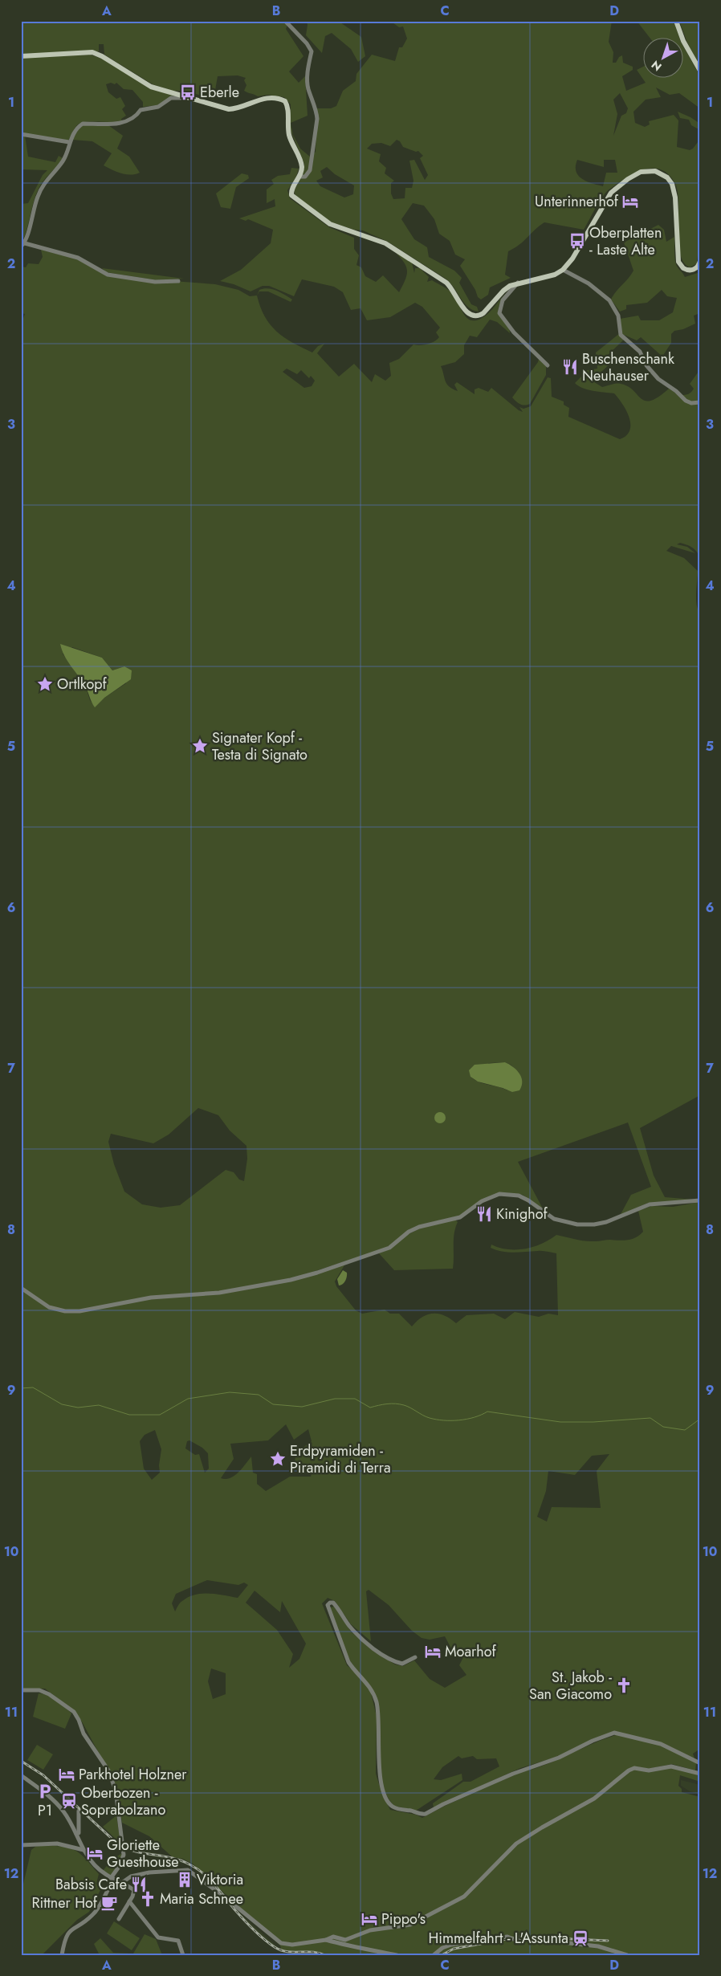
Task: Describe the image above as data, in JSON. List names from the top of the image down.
{
  "places": {
    "bus stop": ["Eberle", "Oberplatten - Laste Alte"],
    "hotel": [
      "Unterinnerhof",
      "Moarhof",
      "Parkhotel Holzner",
      "Gloriette Guesthouse",
      "Pippo's"
    ],
    "restaurant": ["Buschenschank Neuhauser", "Kinighof", "Babsis Cafe"],
    "place": ["Ortlkopf", "Signater Kopf - Testa di Signato", "Erdpyramiden - Piramidi di Terra"],
    "church": ["St. Jakob - San Giacomo", "Maria Schnee"],
    "parking": ["P1"],
    "station": ["Oberbozen - Soprabolzano", "Himmelfahrt - L'Assunta"],
    "building": ["Viktoria"],
    "cafe": ["Rittner Hof"]
  },
  "north": "bottom left",
  "grid": {
    "columns": [
      "A",
      "B",
      "C",
      "D"
    ],
    "rows": [
      "1",
      "2",
      "3",
      "4",
      "5",
      "6",
      "7",
      "8",
      "9",
      "10",
      "11",
      "12"
    ]
  }
}
